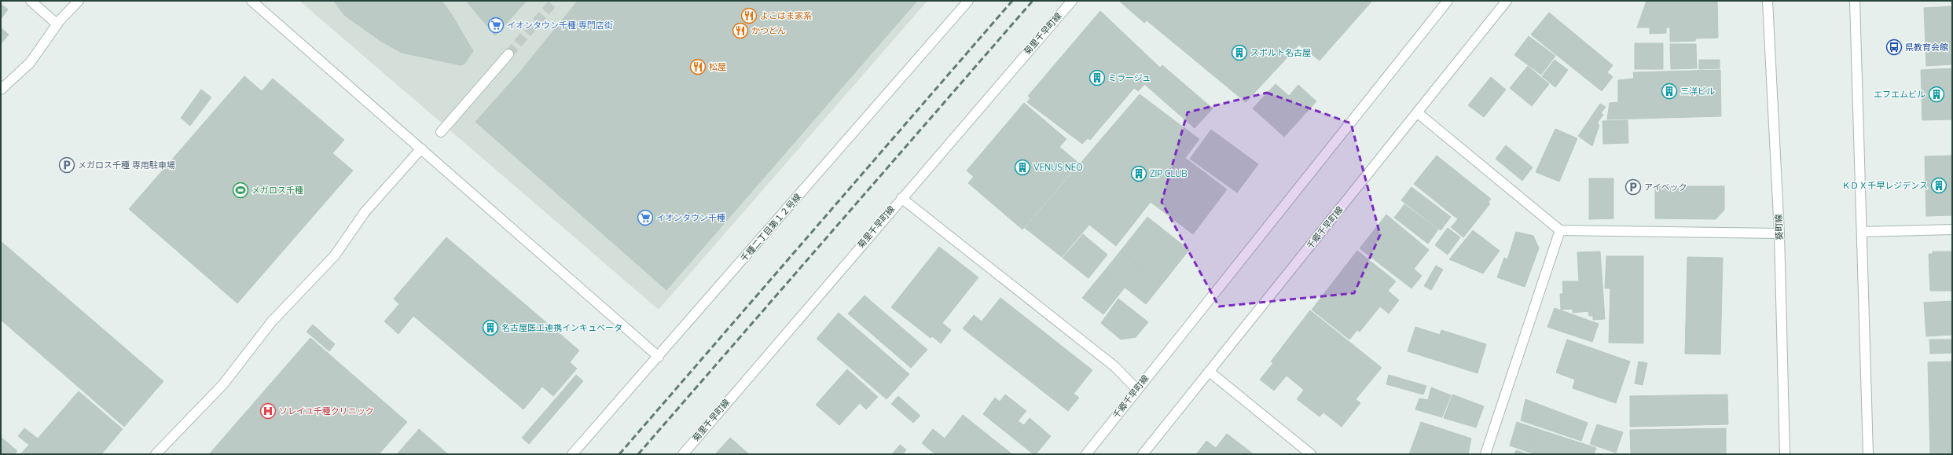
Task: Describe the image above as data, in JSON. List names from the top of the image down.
{
  "streets": {
    "street": [
      "菊里千早町線",
      "葵町線",
      "千種二丁目第１２号線",
      "千郷千早町線"
    ]
  },
  "places": {
    "restaurant": ["よこはま家系", "かつどん", "松屋"],
    "supermarket": ["イオンタウン千種 専門店街", "イオンタウン千種"],
    "bus stop": ["県教育会館"],
    "building": [
      "スポルト名古屋",
      "ミラージュ",
      "三洋ビル",
      "エフエムビル",
      "VENUS NEO",
      "ZIP CLUB",
      "ＫＤＸ千早レジデンス",
      "名古屋医工連携インキュベータ"
    ],
    "parking": ["メガロス千種 専用駐車場", "アイベック"],
    "sports": ["メガロス千種"],
    "hospital": ["ソレイユ千種クリニック"]
  }
}
